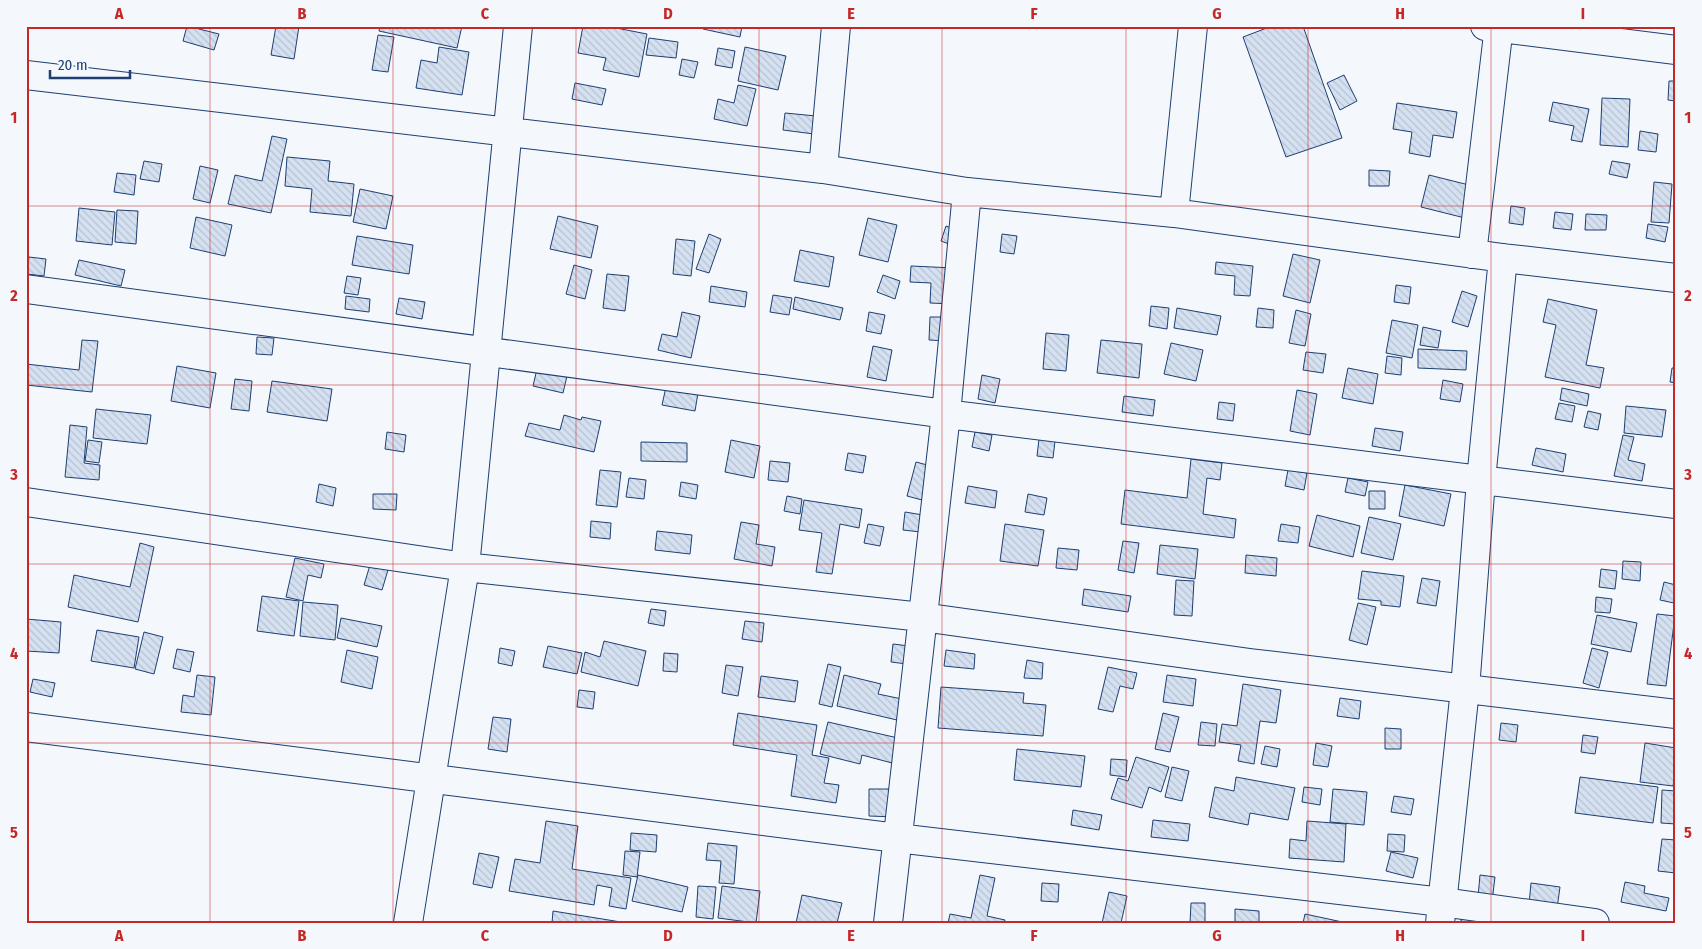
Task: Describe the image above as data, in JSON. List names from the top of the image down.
{
  "scale_bar": "20 m",
  "grid": {
    "columns": [
      "A",
      "B",
      "C",
      "D",
      "E",
      "F",
      "G",
      "H",
      "I"
    ],
    "rows": [
      "1",
      "2",
      "3",
      "4",
      "5"
    ]
  }
}
